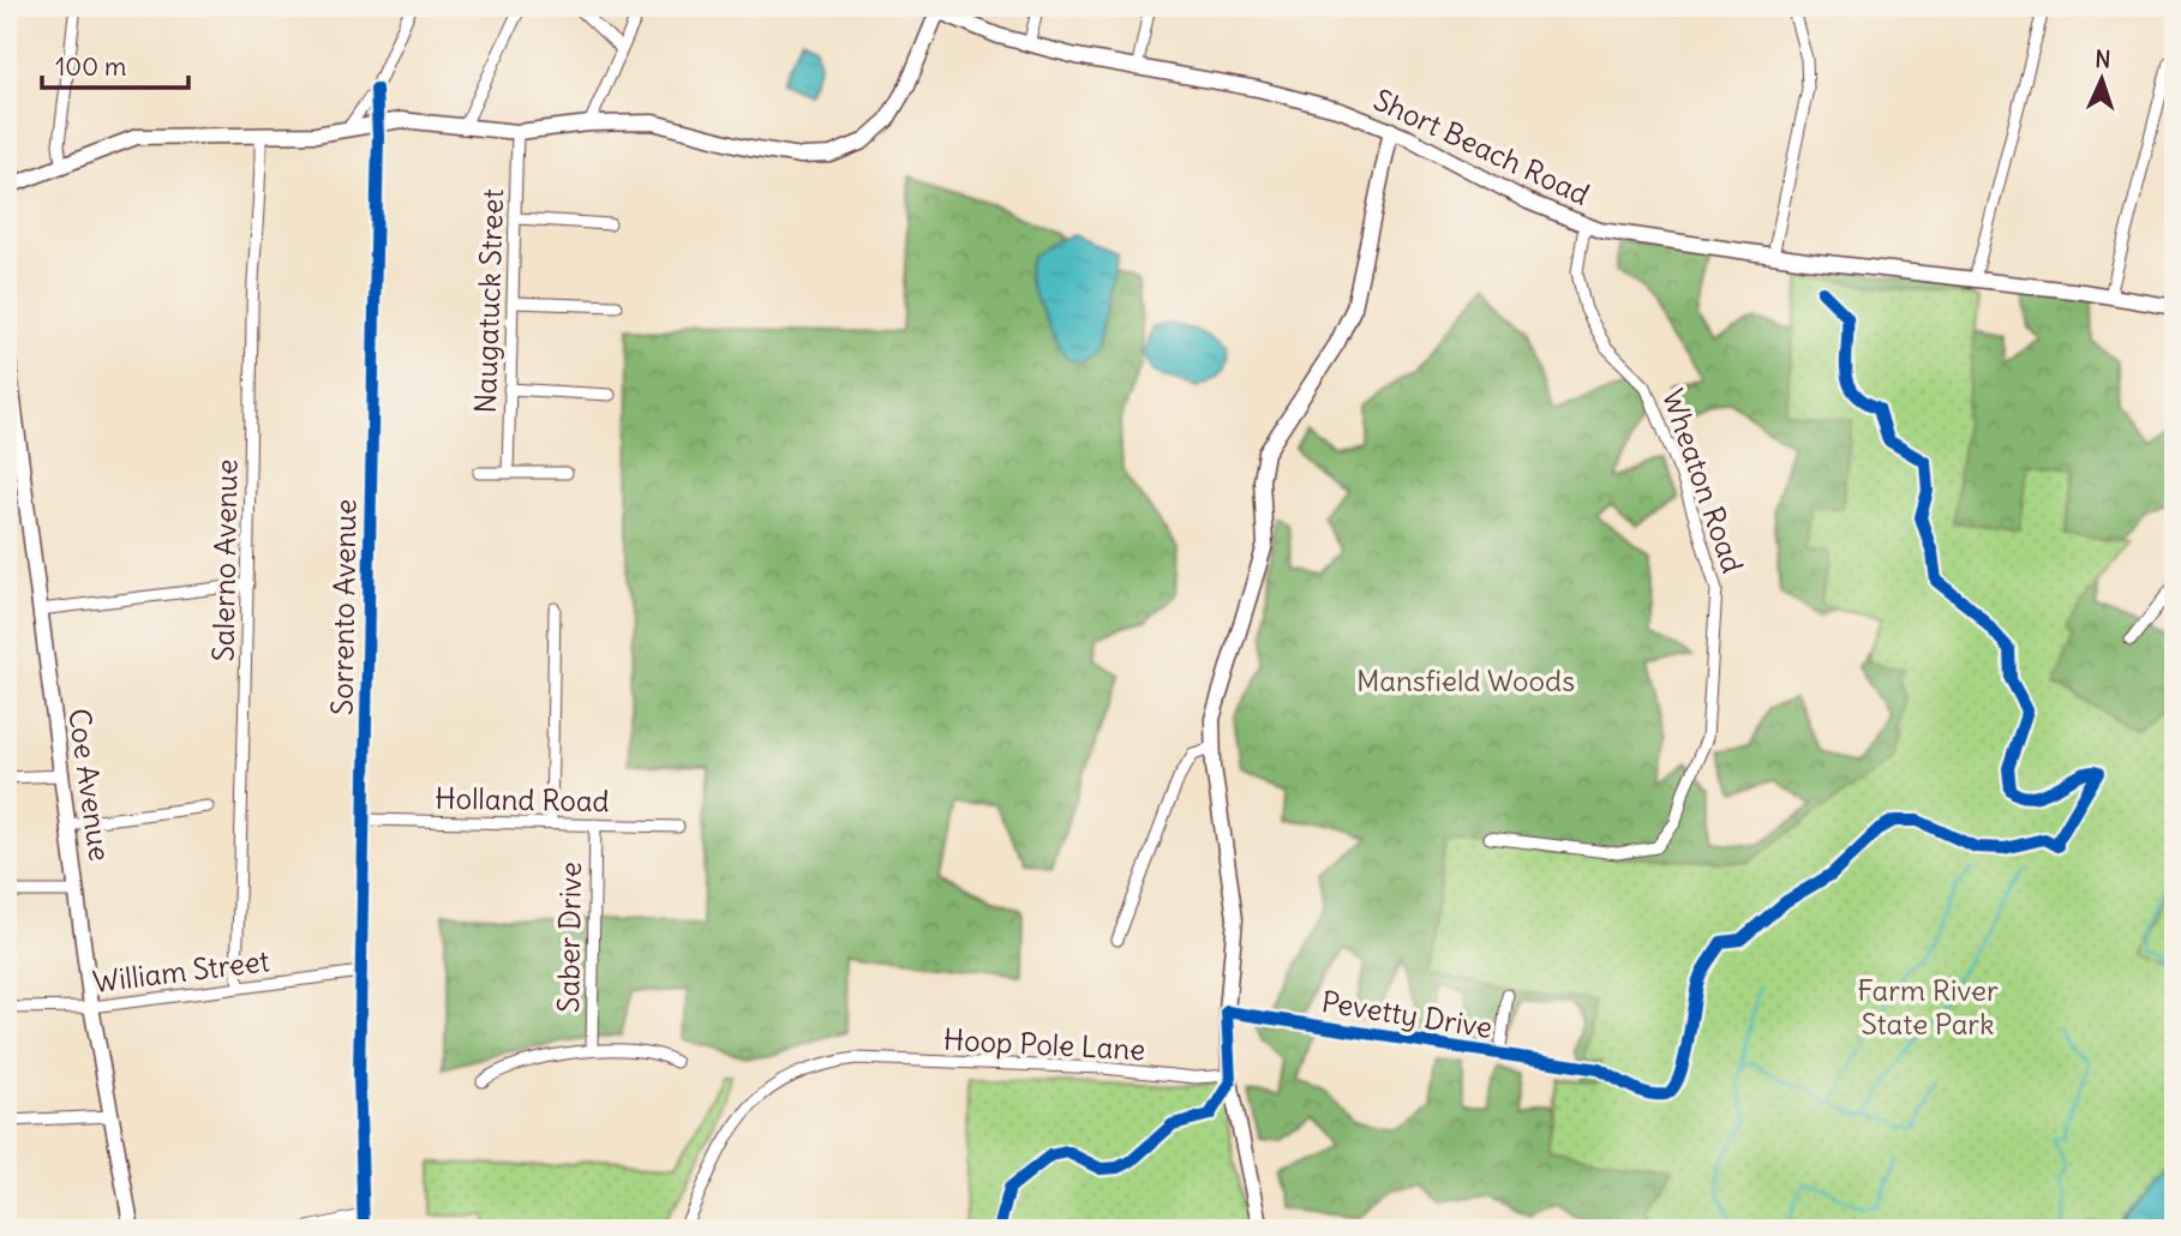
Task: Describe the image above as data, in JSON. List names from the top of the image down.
{
  "streets": {
    "main road": ["Short Beach Road", "Coe Avenue"],
    "street": [
      "Naugatuck Street",
      "Wheaton Road",
      "Salerno Avenue",
      "Sorrento Avenue",
      "Holland Road",
      "Saber Drive",
      "William Street",
      "Pevetty Drive",
      "Hoop Pole Lane"
    ]
  },
  "crossings": [
    ["Short Beach Road", "Wheaton Road"],
    ["Salerno Avenue", "William Street"],
    ["Sorrento Avenue", "Holland Road"],
    ["Sorrento Avenue", "William Street"],
    ["Coe Avenue", "William Street"],
    ["Holland Road", "Saber Drive"]
  ],
  "parks": ["Mansfield Woods", "Farm River State Park"],
  "scale_bar": "100 m",
  "north": "top"
}
